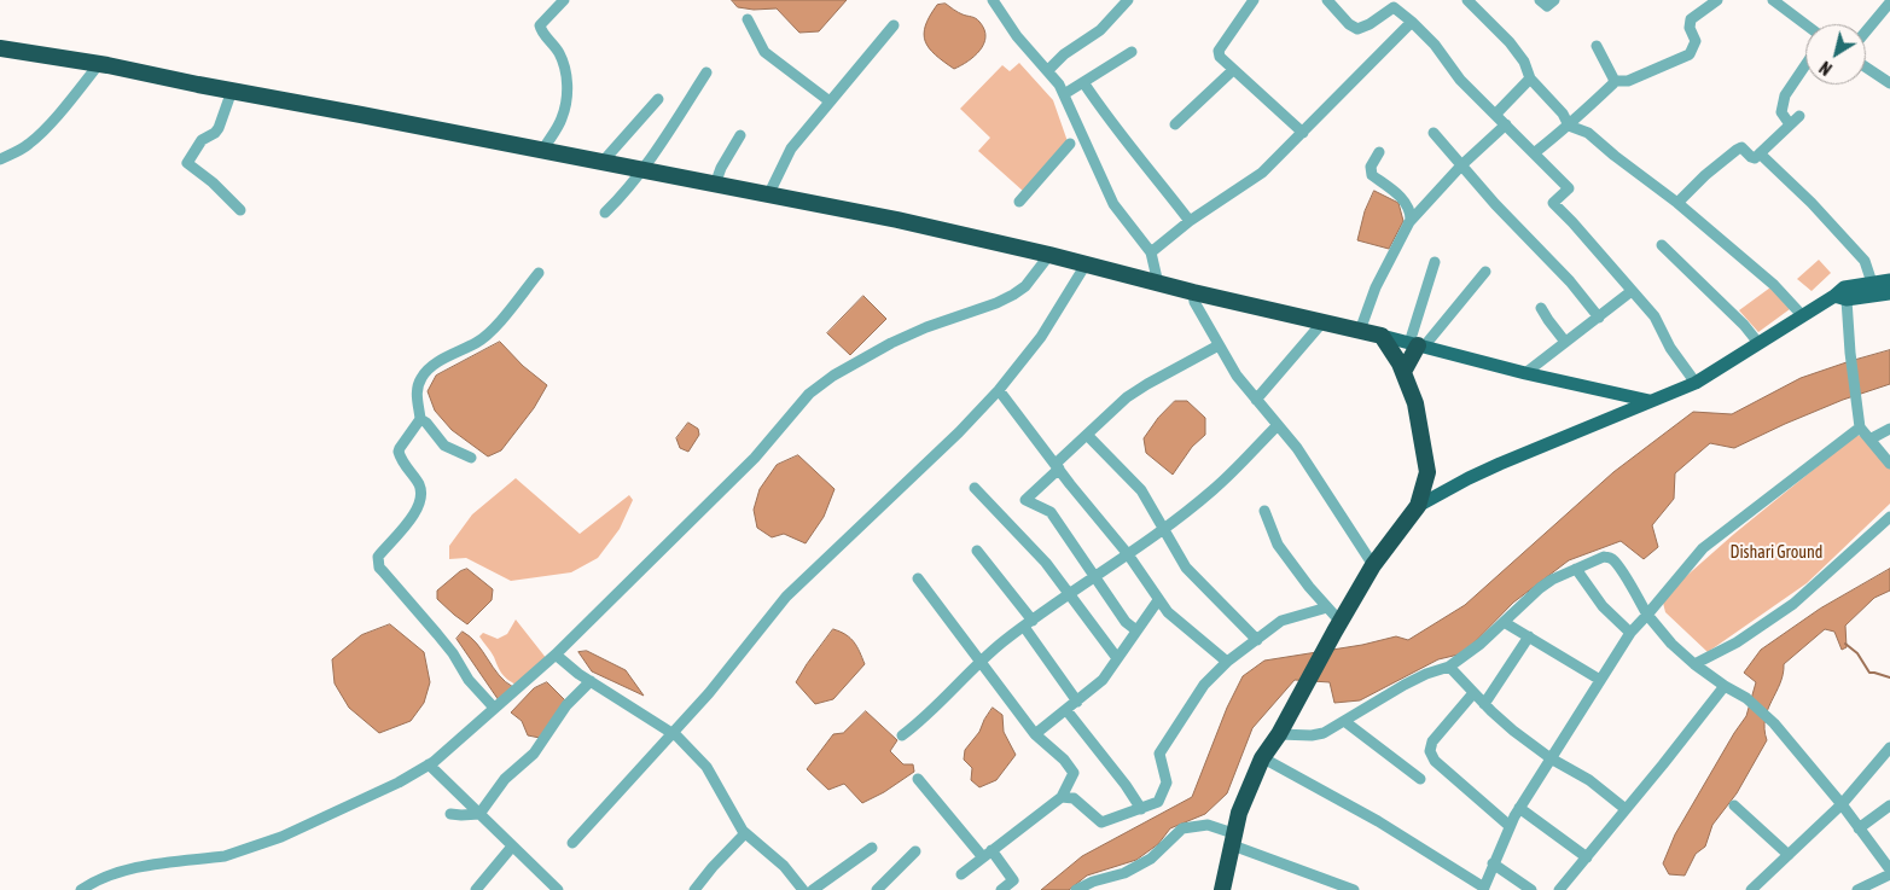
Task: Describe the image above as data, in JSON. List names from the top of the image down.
{
  "parks": ["Dishari Ground"],
  "north": "bottom left"
}
